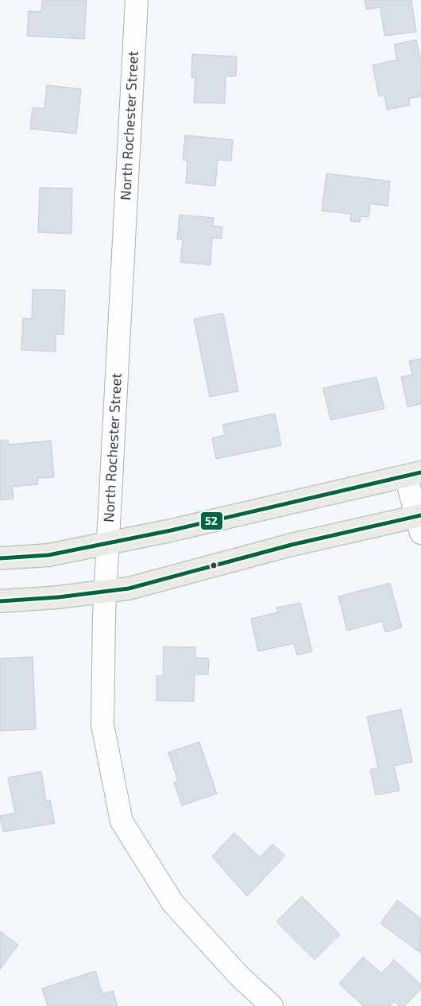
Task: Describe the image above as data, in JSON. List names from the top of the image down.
{
  "streets": {
    "street": ["North Rochester Street"]
  },
  "lines": ["transit line 52"]
}
